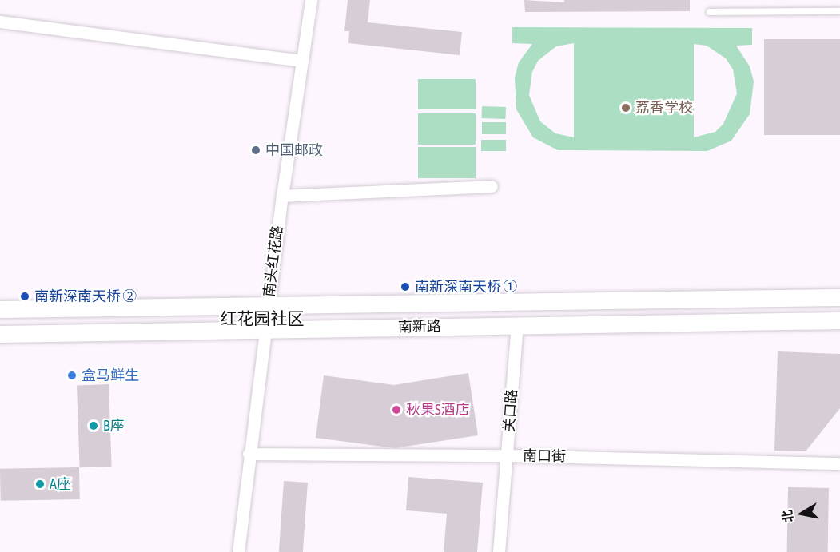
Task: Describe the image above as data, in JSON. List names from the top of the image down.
{
  "streets": {
    "main road": ["南新路"],
    "street": ["南头红花路", "关口路", "南口街"]
  },
  "crossings": [
    ["南头红花路", "南新路"],
    ["南头红花路", "南口街"],
    ["南新路", "关口路"],
    ["关口路", "南口街"]
  ],
  "districts": ["红花园社区"],
  "places": [
    "荔香学校",
    "中国邮政",
    "南新深南天桥 ①",
    "南新深南天桥 ②",
    "盒马鲜生",
    "秋果S酒店",
    "B座",
    "A座"
  ],
  "north": "left"
}
